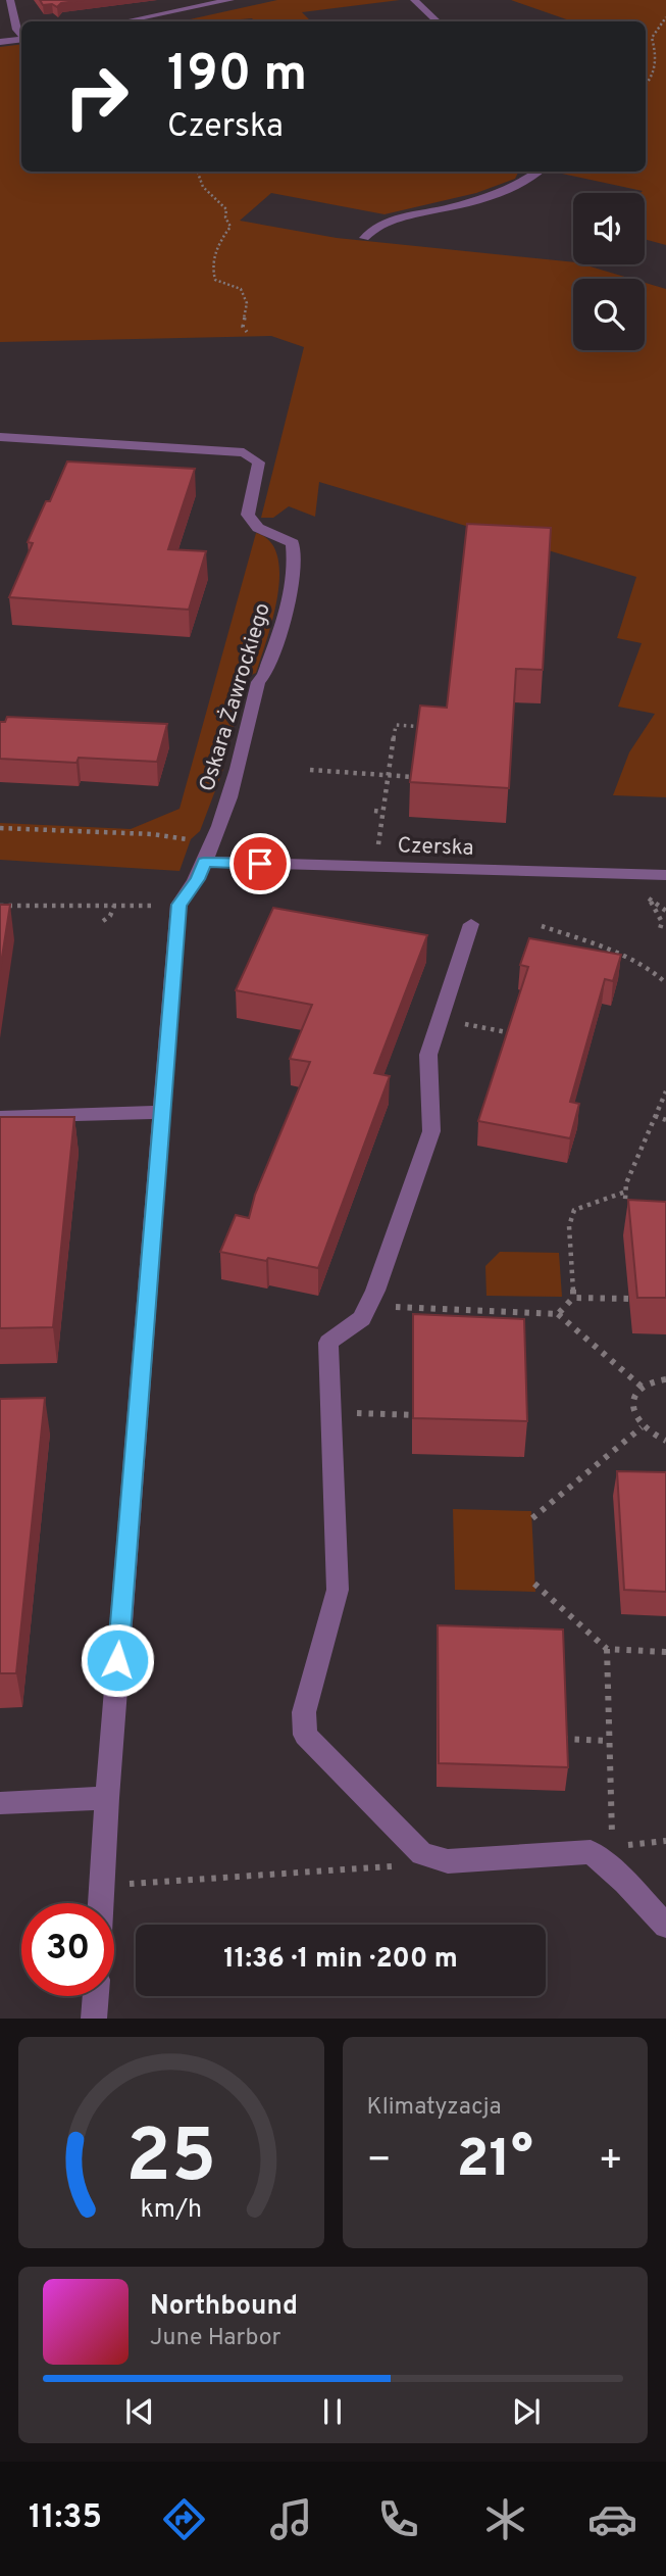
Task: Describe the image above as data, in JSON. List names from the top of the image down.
{
  "streets": {
    "street": ["Oskara Żawrockiego", "Czerska"]
  },
  "crossings": [
    ["Oskara Żawrockiego", "Czerska"]
  ],
  "page": {
    "turn": ["190 m", "Czerska"],
    "limit": "30",
    "trip": "11:36 · 1 min · 200 m",
    "tile": "Klimatyzacja",
    "heat": ["−", "21°", "+"],
    "song": ["Northbound", "June Harbor"],
    "tabs": "11:35",
    "gauge": ["25", "km/h"]
  }
}
